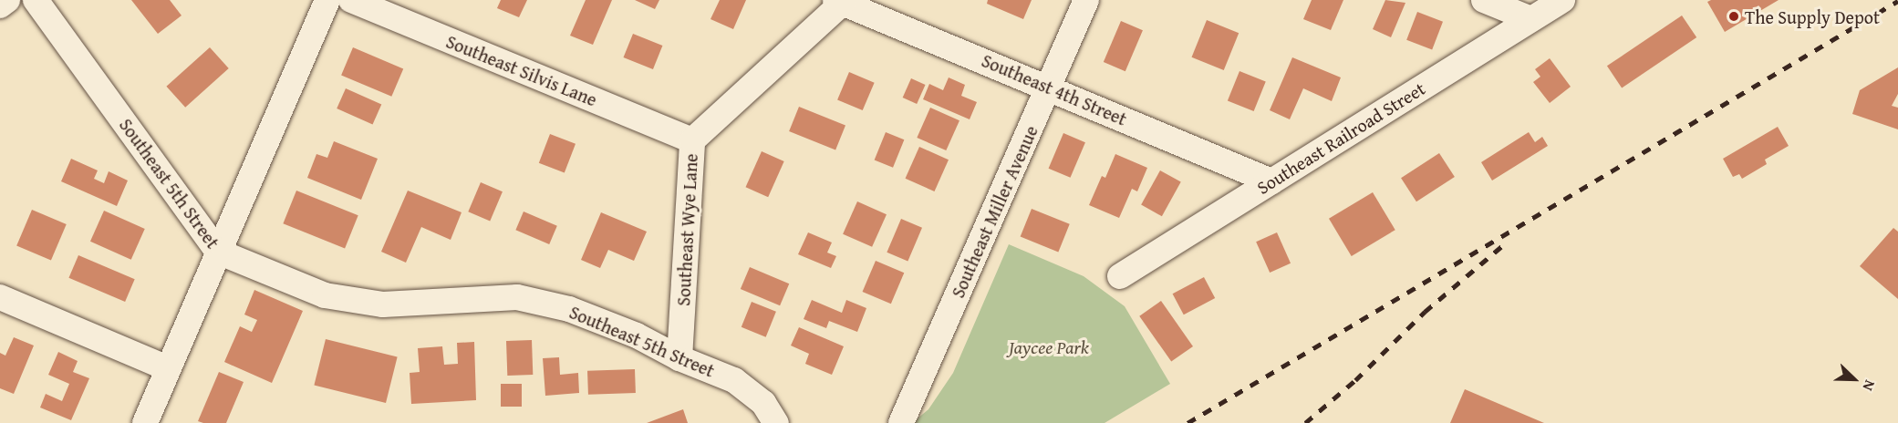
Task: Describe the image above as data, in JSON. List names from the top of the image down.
{
  "streets": {
    "street": [
      "Southeast Silvis Lane",
      "Southeast 4th Street",
      "Southeast Railroad Street",
      "Southeast 5th Street",
      "Southeast Miller Avenue",
      "Southeast Wye Lane"
    ]
  },
  "crossings": [
    ["Southeast Silvis Lane", "Southeast Wye Lane"],
    ["Southeast 4th Street", "Southeast Railroad Street"],
    ["Southeast 4th Street", "Southeast Miller Avenue"],
    ["Southeast 4th Street", "Southeast Wye Lane"],
    ["Southeast 5th Street", "Southeast Wye Lane"]
  ],
  "parks": ["Jaycee Park"],
  "places": ["The Supply Depot"],
  "north": "bottom right"
}
